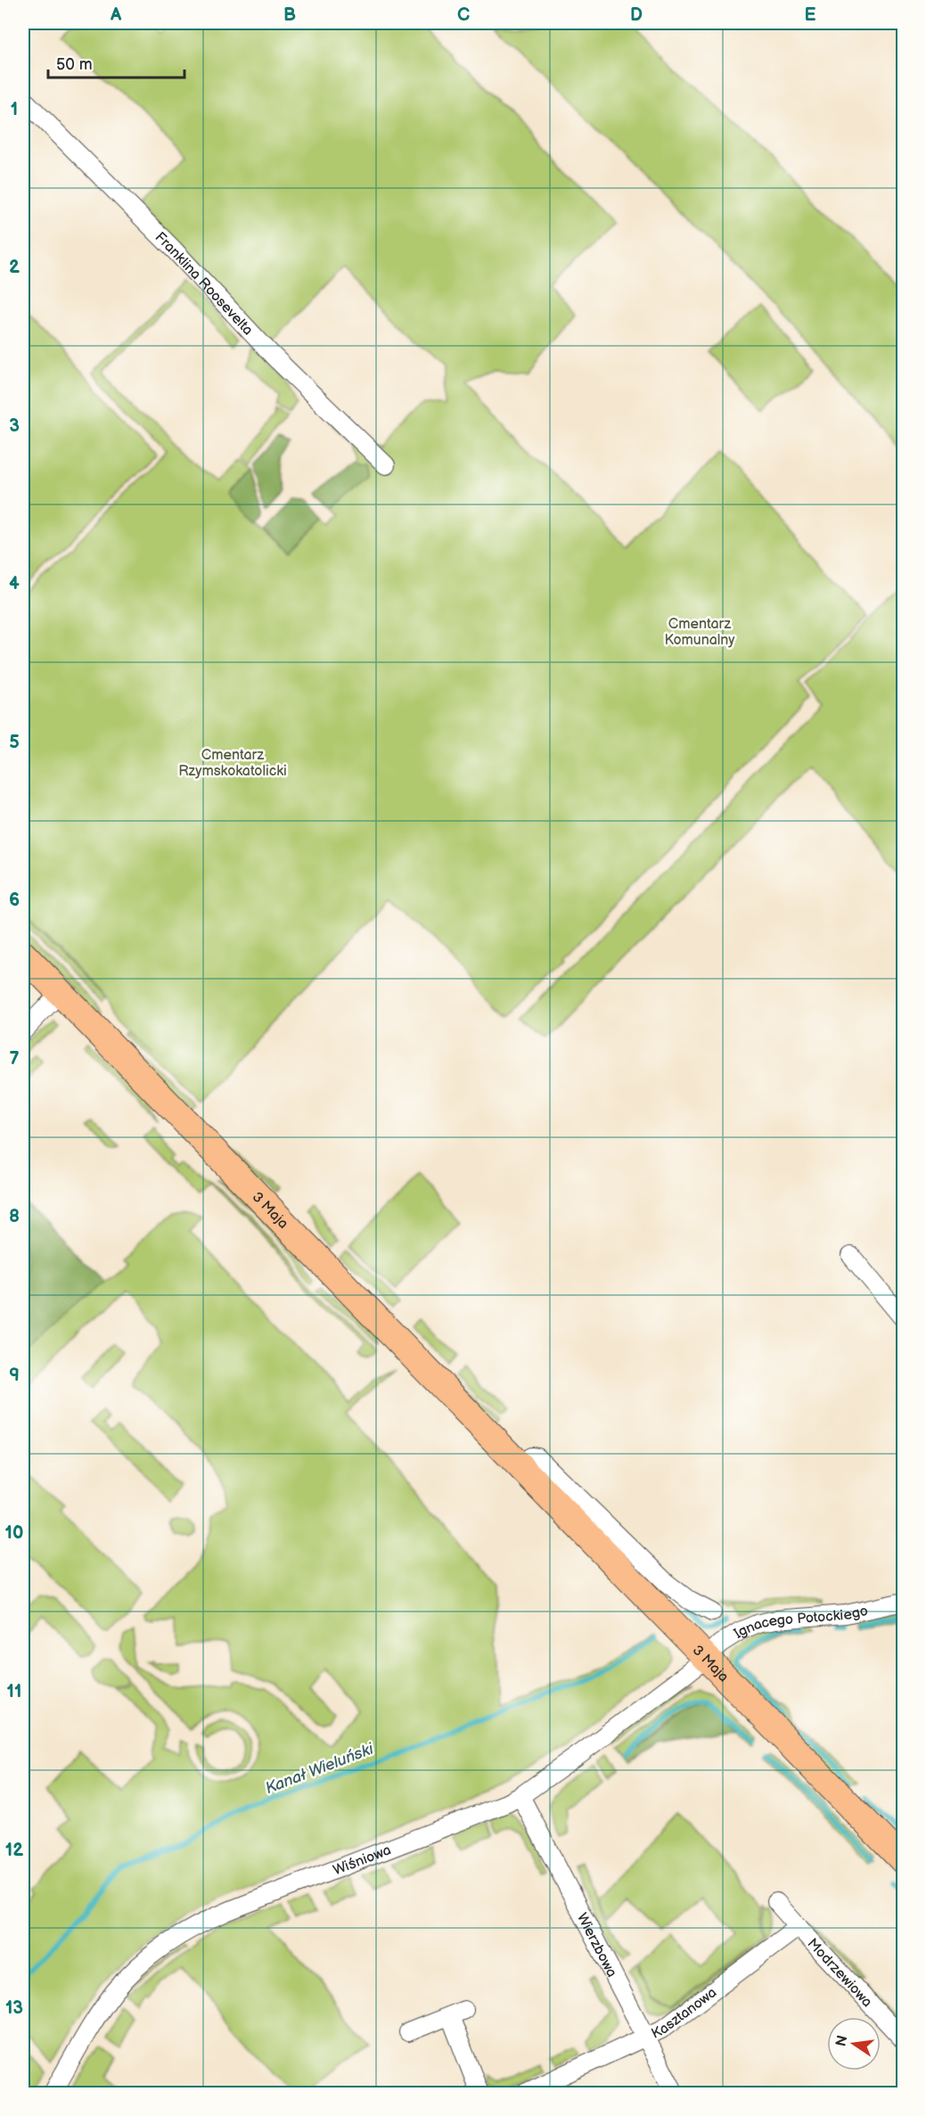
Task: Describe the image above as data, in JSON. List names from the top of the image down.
{
  "streets": {
    "main road": ["3 Maja"],
    "street": [
      "Franklina Roosevelta",
      "Ignacego Potockiego",
      "Wiśniowa",
      "Wierzbowa",
      "Modrzewiowa",
      "Kasztanowa"
    ]
  },
  "crossings": [
    ["3 Maja", "Ignacego Potockiego"],
    ["3 Maja", "Wiśniowa"],
    ["Ignacego Potockiego", "Wiśniowa"],
    ["Wiśniowa", "Wierzbowa"],
    ["Wierzbowa", "Kasztanowa"],
    ["Modrzewiowa", "Kasztanowa"]
  ],
  "water": ["Kanał Wieluński"],
  "parks": ["Cmentarz Komunalny", "Cmentarz Rzymskokatolicki"],
  "scale_bar": "50 m",
  "north": "left",
  "grid": {
    "columns": [
      "A",
      "B",
      "C",
      "D",
      "E"
    ],
    "rows": [
      "1",
      "2",
      "3",
      "4",
      "5",
      "6",
      "7",
      "8",
      "9",
      "10",
      "11",
      "12",
      "13"
    ]
  }
}
